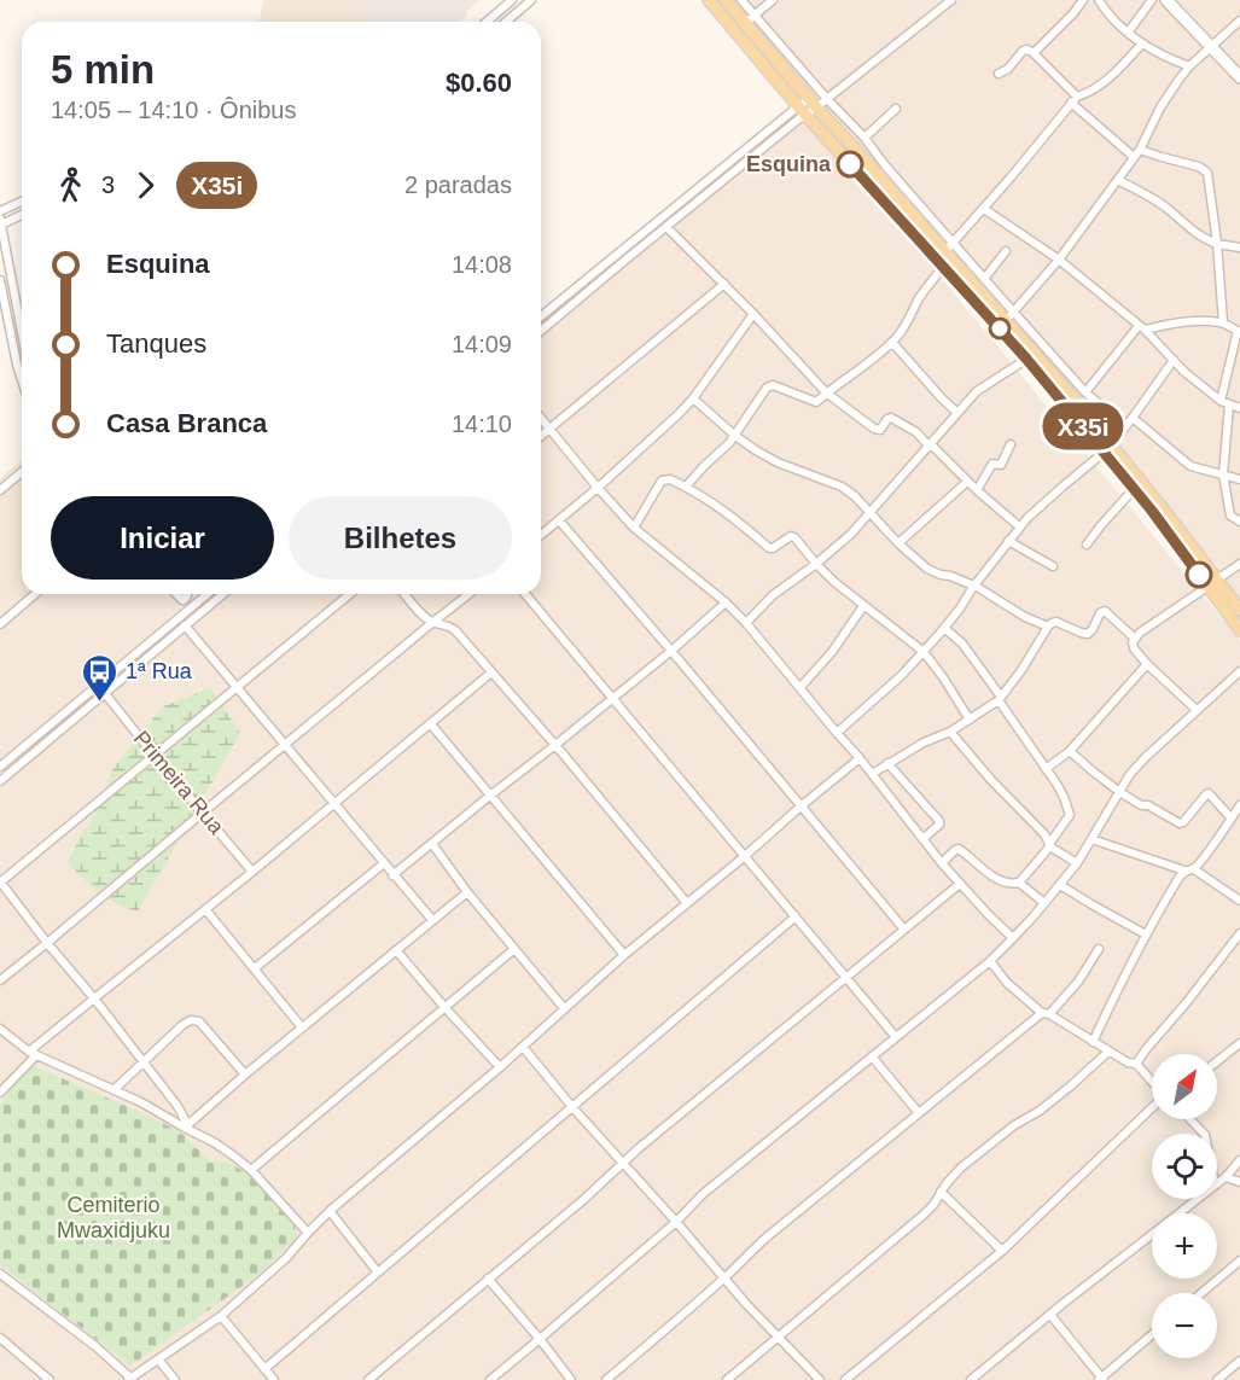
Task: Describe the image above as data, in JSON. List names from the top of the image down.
{
  "streets": {
    "street": ["Primeira Rua"]
  },
  "parks": ["Cemiterio Mwaxidjuku"],
  "places": {
    "other": ["Esquina"],
    "bus stop": ["1ª Rua"]
  },
  "lines": ["bus line X35i"],
  "north": "top right",
  "page": {
    "on_map": "X35i",
    "heading": ["5 min", "14:05 – 14:10 · Ônibus", "$0.60"],
    "legs": ["3", "X35i", "2 paradas"],
    "list": [
      {
        "name": "Esquina",
        "value": "14:08"
      },
      {
        "name": "Tanques",
        "value": "14:09"
      },
      {
        "name": "Casa Branca",
        "value": "14:10"
      }
    ],
    "buttons": ["Iniciar", "Bilhetes"],
    "map_buttons": ["+", "−"]
  }
}
